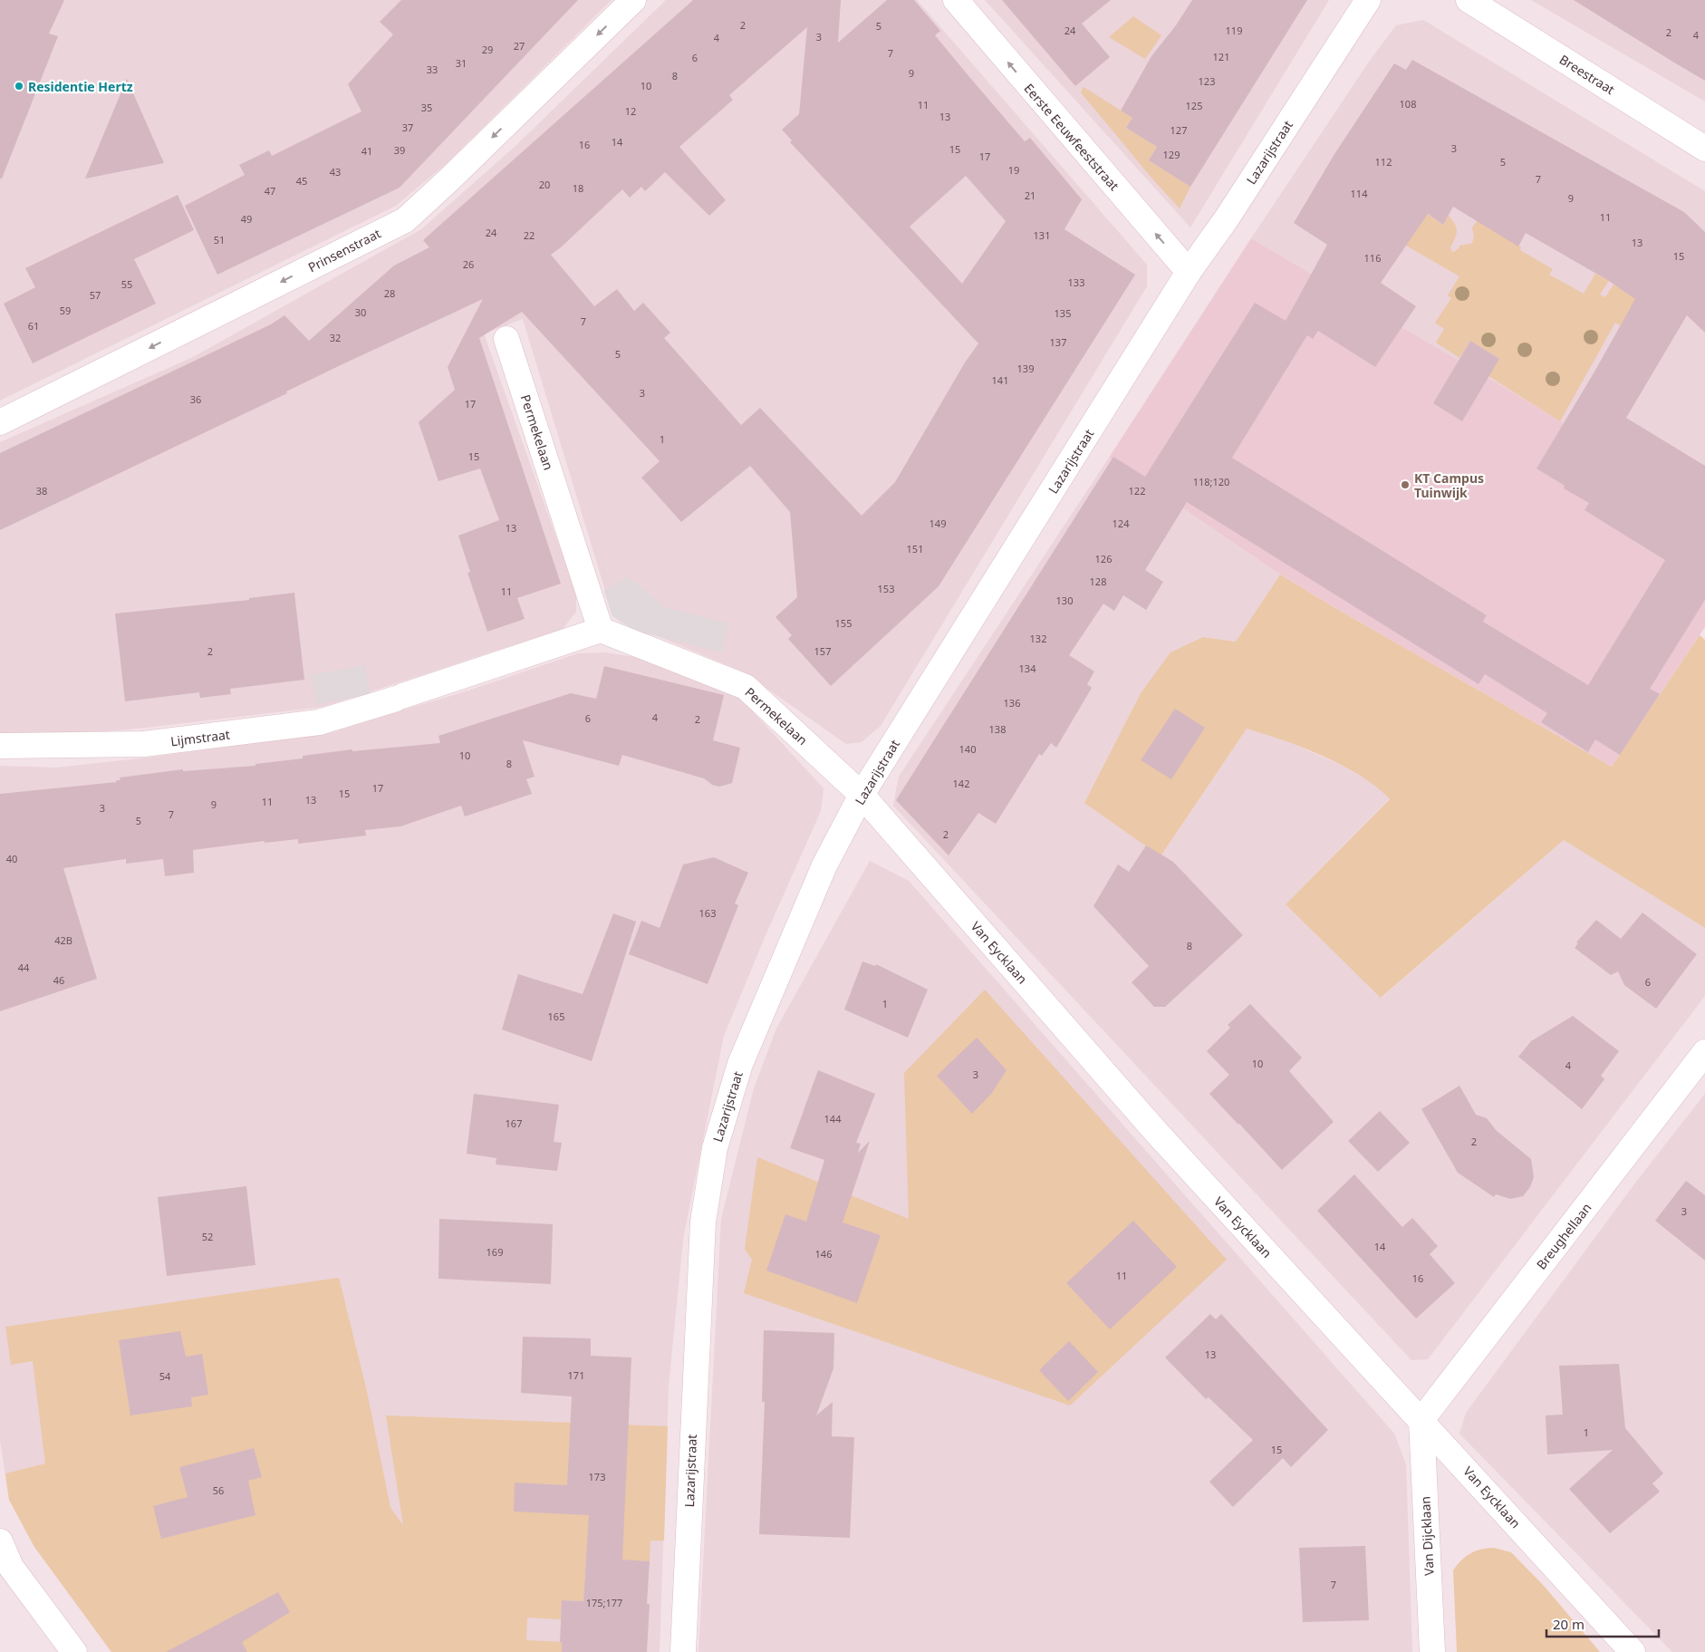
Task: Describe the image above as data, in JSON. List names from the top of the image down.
{
  "streets": {
    "street": [
      "Breestraat",
      "Eerste Eeuwfeeststraat",
      "Lazarijstraat",
      "Prinsenstraat",
      "Permekelaan",
      "Lijmstraat",
      "Van Eycklaan",
      "Breughellaan",
      "Van Dijcklaan"
    ]
  },
  "crossings": [
    ["Eerste Eeuwfeeststraat", "Lazarijstraat"],
    ["Lazarijstraat", "Permekelaan"],
    ["Lazarijstraat", "Van Eycklaan"],
    ["Permekelaan", "Lijmstraat"],
    ["Permekelaan", "Van Eycklaan"],
    ["Van Eycklaan", "Breughellaan"],
    ["Van Eycklaan", "Van Dijcklaan"],
    ["Breughellaan", "Van Dijcklaan"]
  ],
  "one_way": ["Eerste Eeuwfeeststraat", "Prinsenstraat"],
  "places": ["Residentie Hertz", "KT Campus Tuinwijk"],
  "house_numbers": [
    "2",
    "5",
    "24",
    "119",
    "2",
    "4",
    "3",
    "4",
    "27",
    "29",
    "7",
    "121",
    "6",
    "31",
    "33",
    "9",
    "8",
    "123",
    "10",
    "108",
    "11",
    "125",
    "35",
    "12",
    "13",
    "37",
    "127",
    "14",
    "16",
    "3",
    "15",
    "39",
    "41",
    "129",
    "17",
    "112",
    "5",
    "19",
    "43",
    "7",
    "45",
    "20",
    "18",
    "47",
    "114",
    "21",
    "9",
    "11",
    "49",
    "24",
    "22",
    "131",
    "51",
    "13",
    "15",
    "116",
    "26",
    "133",
    "55",
    "28",
    "57",
    "59",
    "30",
    "135",
    "7",
    "61",
    "32",
    "137",
    "5",
    "139",
    "141",
    "3",
    "36",
    "17",
    "1",
    "15",
    "118;120",
    "38",
    "122",
    "149",
    "124",
    "13",
    "151",
    "126",
    "128",
    "153",
    "11",
    "130",
    "155",
    "132",
    "2",
    "157",
    "134",
    "136",
    "4",
    "6",
    "2",
    "138",
    "140",
    "10",
    "8",
    "142",
    "17",
    "15",
    "13",
    "11",
    "9",
    "3",
    "7",
    "5",
    "2",
    "40",
    "163",
    "42B",
    "8",
    "44",
    "46",
    "6",
    "1",
    "165",
    "10",
    "4",
    "3",
    "144",
    "167",
    "2",
    "3",
    "52",
    "14",
    "169",
    "146",
    "11",
    "16",
    "13",
    "171",
    "54",
    "1",
    "15",
    "173",
    "56",
    "7",
    "175;177"
  ],
  "scale_bar": "20 m"
}
